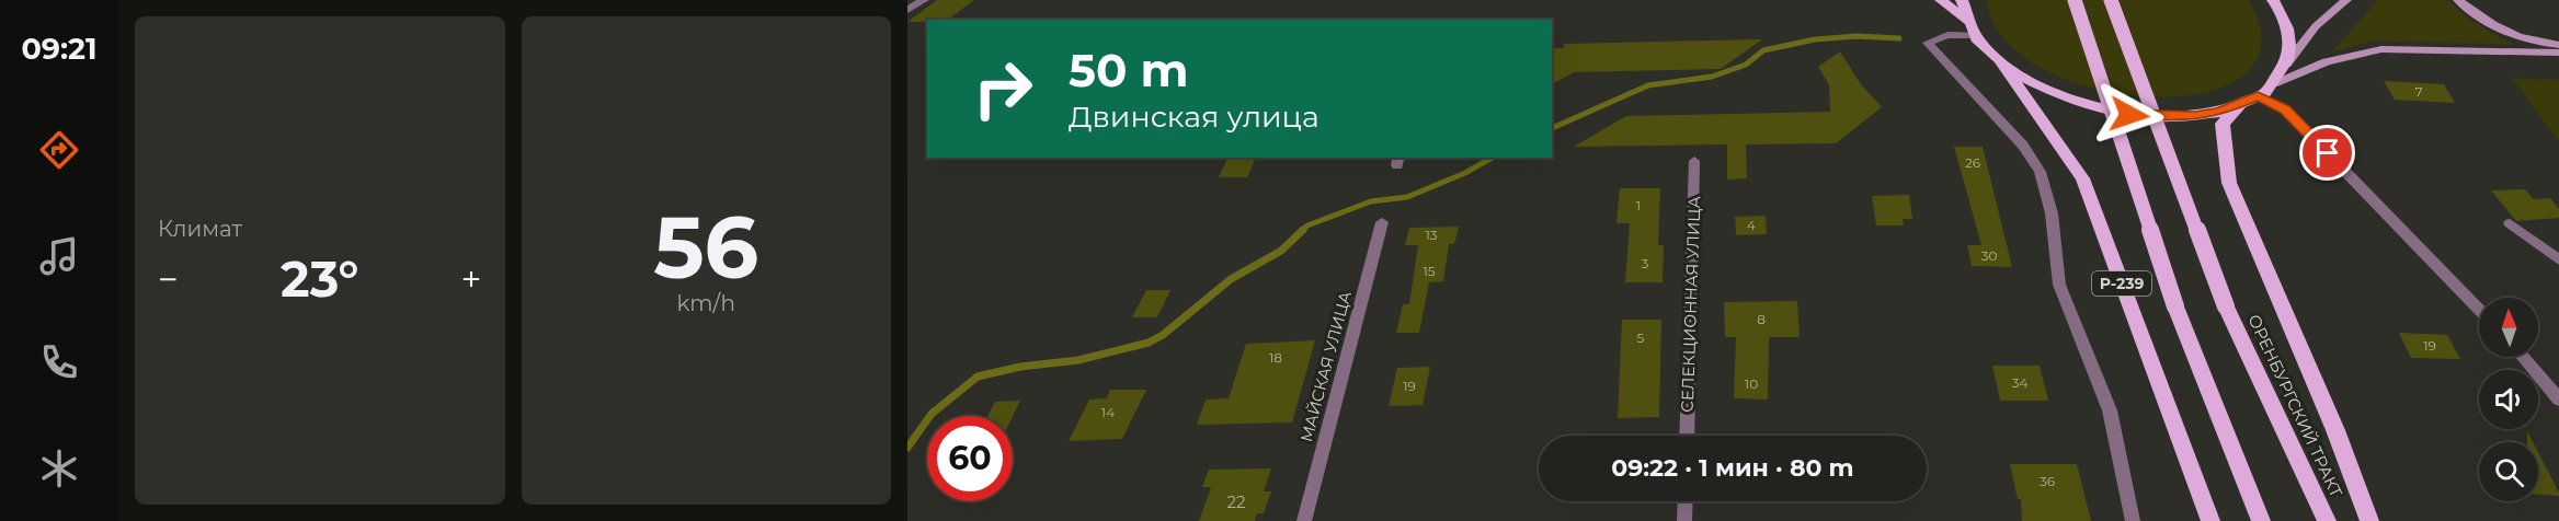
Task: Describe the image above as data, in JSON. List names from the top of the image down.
{
  "streets": {
    "main road": ["Р-239", "ОРЕНБУРГСКИЙ ТРАКТ"],
    "street": ["СЕЛЕКЦИОННАЯ УЛИЦА", "МАЙСКАЯ УЛИЦА"]
  },
  "house_numbers": [
    "7",
    "26",
    "1",
    "4",
    "13",
    "30",
    "3",
    "15",
    "8",
    "5",
    "19",
    "18",
    "34",
    "10",
    "19",
    "14",
    "36",
    "22"
  ],
  "north": "top",
  "page": {
    "tabs": "09:21",
    "tile": [
      "Климат",
      ["56", "km/h"]
    ],
    "turn": ["50 m", "Двинская улица"],
    "heat": ["−", "23°", "+"],
    "limit": "60",
    "trip": "09:22 · 1 мин · 80 m"
  }
}
